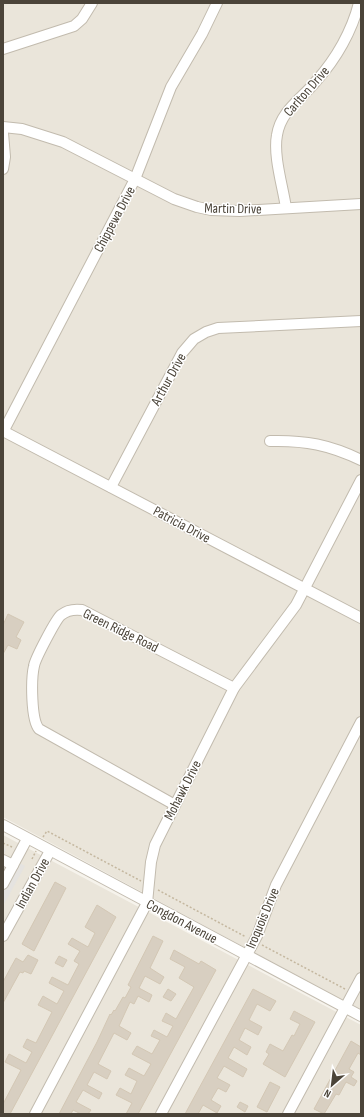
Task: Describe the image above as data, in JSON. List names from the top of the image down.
{
  "streets": {
    "street": [
      "Carlton Drive",
      "Martin Drive",
      "Chippewa Drive",
      "Arthur Drive",
      "Patricia Drive",
      "Green Ridge Road",
      "Mohawk Drive",
      "Indian Drive",
      "Iroquois Drive",
      "Congdon Avenue"
    ]
  },
  "crossings": [
    ["Carlton Drive", "Martin Drive"],
    ["Martin Drive", "Chippewa Drive"],
    ["Chippewa Drive", "Patricia Drive"],
    ["Arthur Drive", "Patricia Drive"],
    ["Patricia Drive", "Mohawk Drive"],
    ["Green Ridge Road", "Mohawk Drive"],
    ["Mohawk Drive", "Congdon Avenue"],
    ["Indian Drive", "Congdon Avenue"],
    ["Iroquois Drive", "Congdon Avenue"]
  ],
  "north": "bottom left"
}
